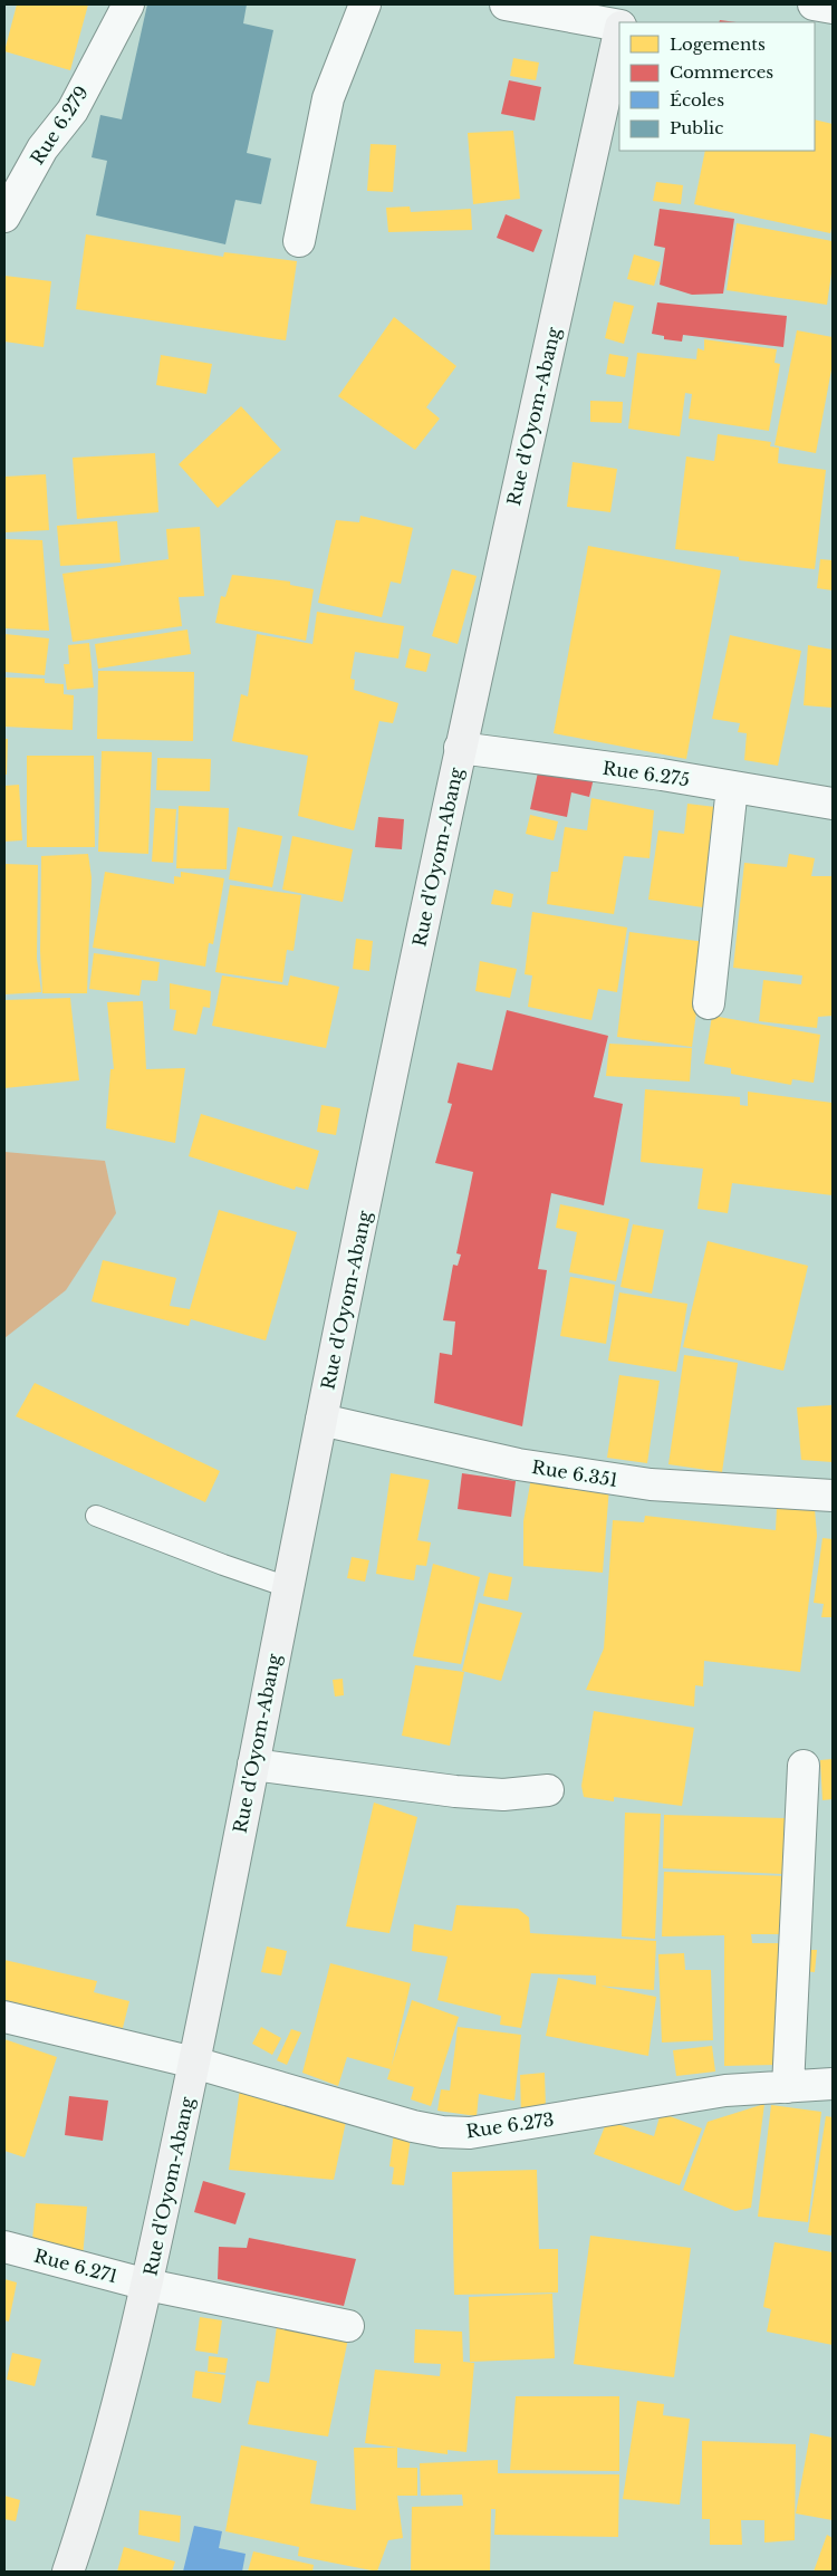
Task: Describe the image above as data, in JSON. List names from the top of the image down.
{
  "streets": {
    "main road": ["Rue d'Oyom-Abang"],
    "street": [
      "Rue 6.279",
      "Rue 6.275",
      "Rue 6.351",
      "Rue 6.273",
      "Rue 6.271"
    ]
  },
  "crossings": [
    ["Rue d'Oyom-Abang", "Rue 6.275"],
    ["Rue d'Oyom-Abang", "Rue 6.351"],
    ["Rue d'Oyom-Abang", "Rue 6.273"],
    ["Rue d'Oyom-Abang", "Rue 6.271"]
  ],
  "legend": [
    "Logements",
    "Commerces",
    "Écoles",
    "Public"
  ]
}
